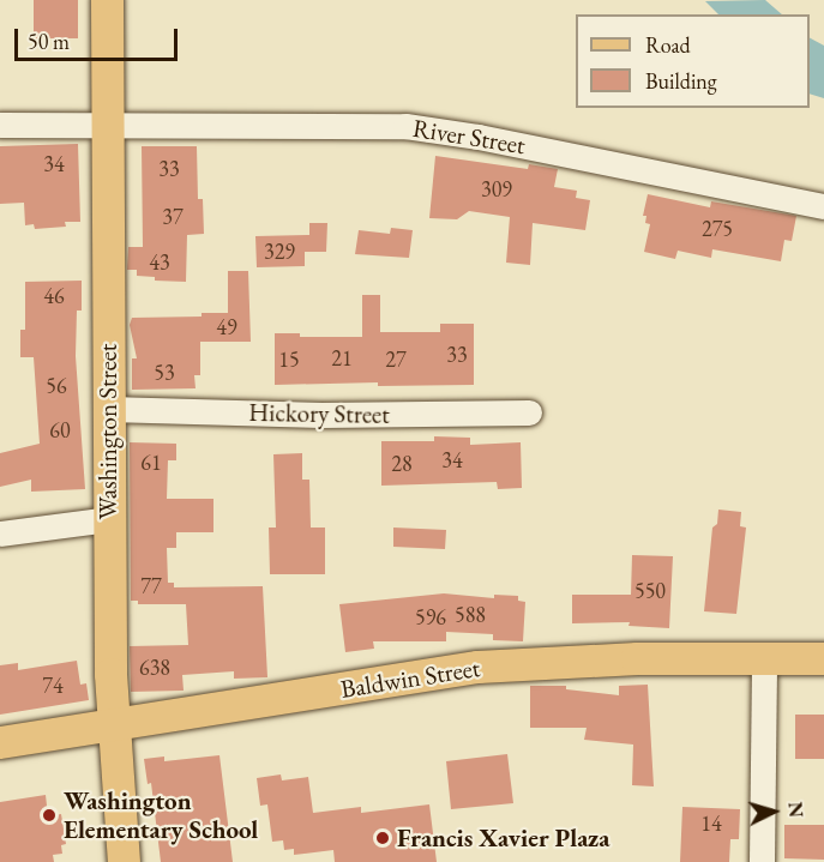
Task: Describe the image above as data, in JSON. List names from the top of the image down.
{
  "streets": {
    "main road": ["Washington Street", "Baldwin Street"],
    "street": ["River Street", "Hickory Street"]
  },
  "crossings": [
    ["River Street", "Washington Street"],
    ["Hickory Street", "Washington Street"],
    ["Washington Street", "Baldwin Street"]
  ],
  "places": ["Washington Elementary School", "Francis Xavier Plaza"],
  "house_numbers": [
    "34",
    "33",
    "309",
    "37",
    "275",
    "329",
    "43",
    "46",
    "49",
    "33",
    "21",
    "15",
    "27",
    "53",
    "56",
    "60",
    "34",
    "61",
    "28",
    "77",
    "550",
    "588",
    "596",
    "638",
    "74",
    "14"
  ],
  "legend": ["Road", "Building"],
  "scale_bar": "50 m",
  "north": "right"
}
